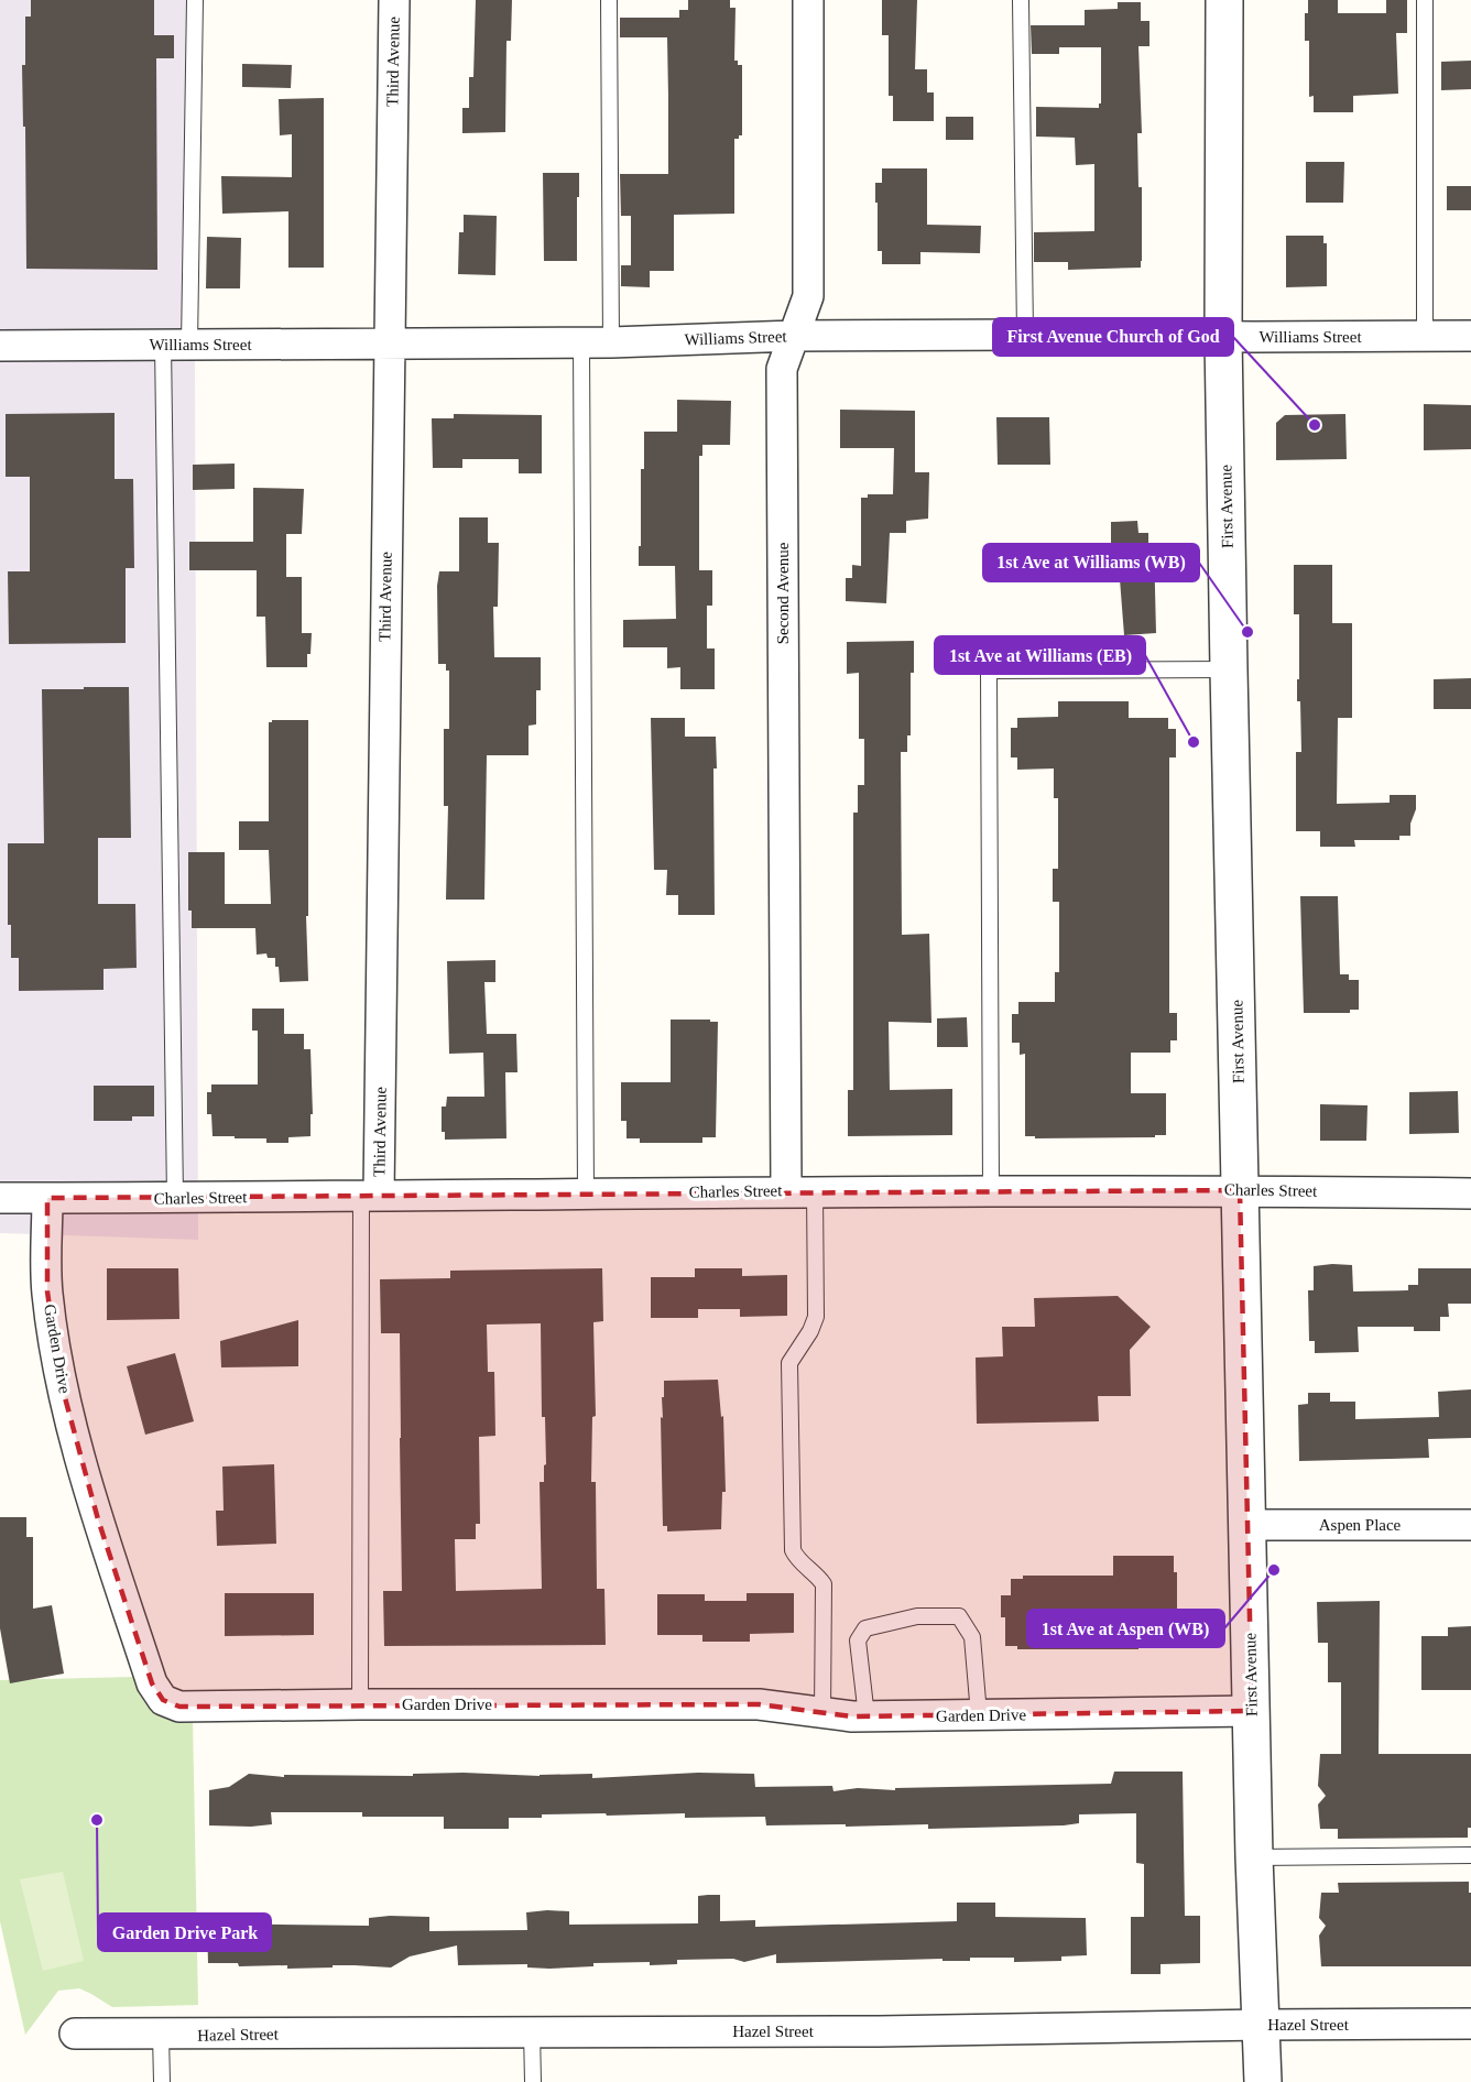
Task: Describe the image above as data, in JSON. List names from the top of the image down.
{
  "streets": {
    "street": [
      "Third Avenue",
      "Williams Street",
      "First Avenue",
      "Second Avenue",
      "Charles Street",
      "Garden Drive",
      "Aspen Place",
      "Hazel Street"
    ]
  },
  "crossings": [
    ["Third Avenue", "Williams Street"],
    ["Third Avenue", "Charles Street"],
    ["Williams Street", "First Avenue"],
    ["Williams Street", "Second Avenue"],
    ["First Avenue", "Charles Street"],
    ["First Avenue", "Garden Drive"],
    ["First Avenue", "Aspen Place"],
    ["First Avenue", "Hazel Street"],
    ["Second Avenue", "Charles Street"],
    ["Charles Street", "Garden Drive"]
  ],
  "places": [
    "First Avenue Church of God",
    "1st Ave at Williams (WB)",
    "1st Ave at Williams (EB)",
    "1st Ave at Aspen (WB)",
    "Garden Drive Park"
  ]
}
